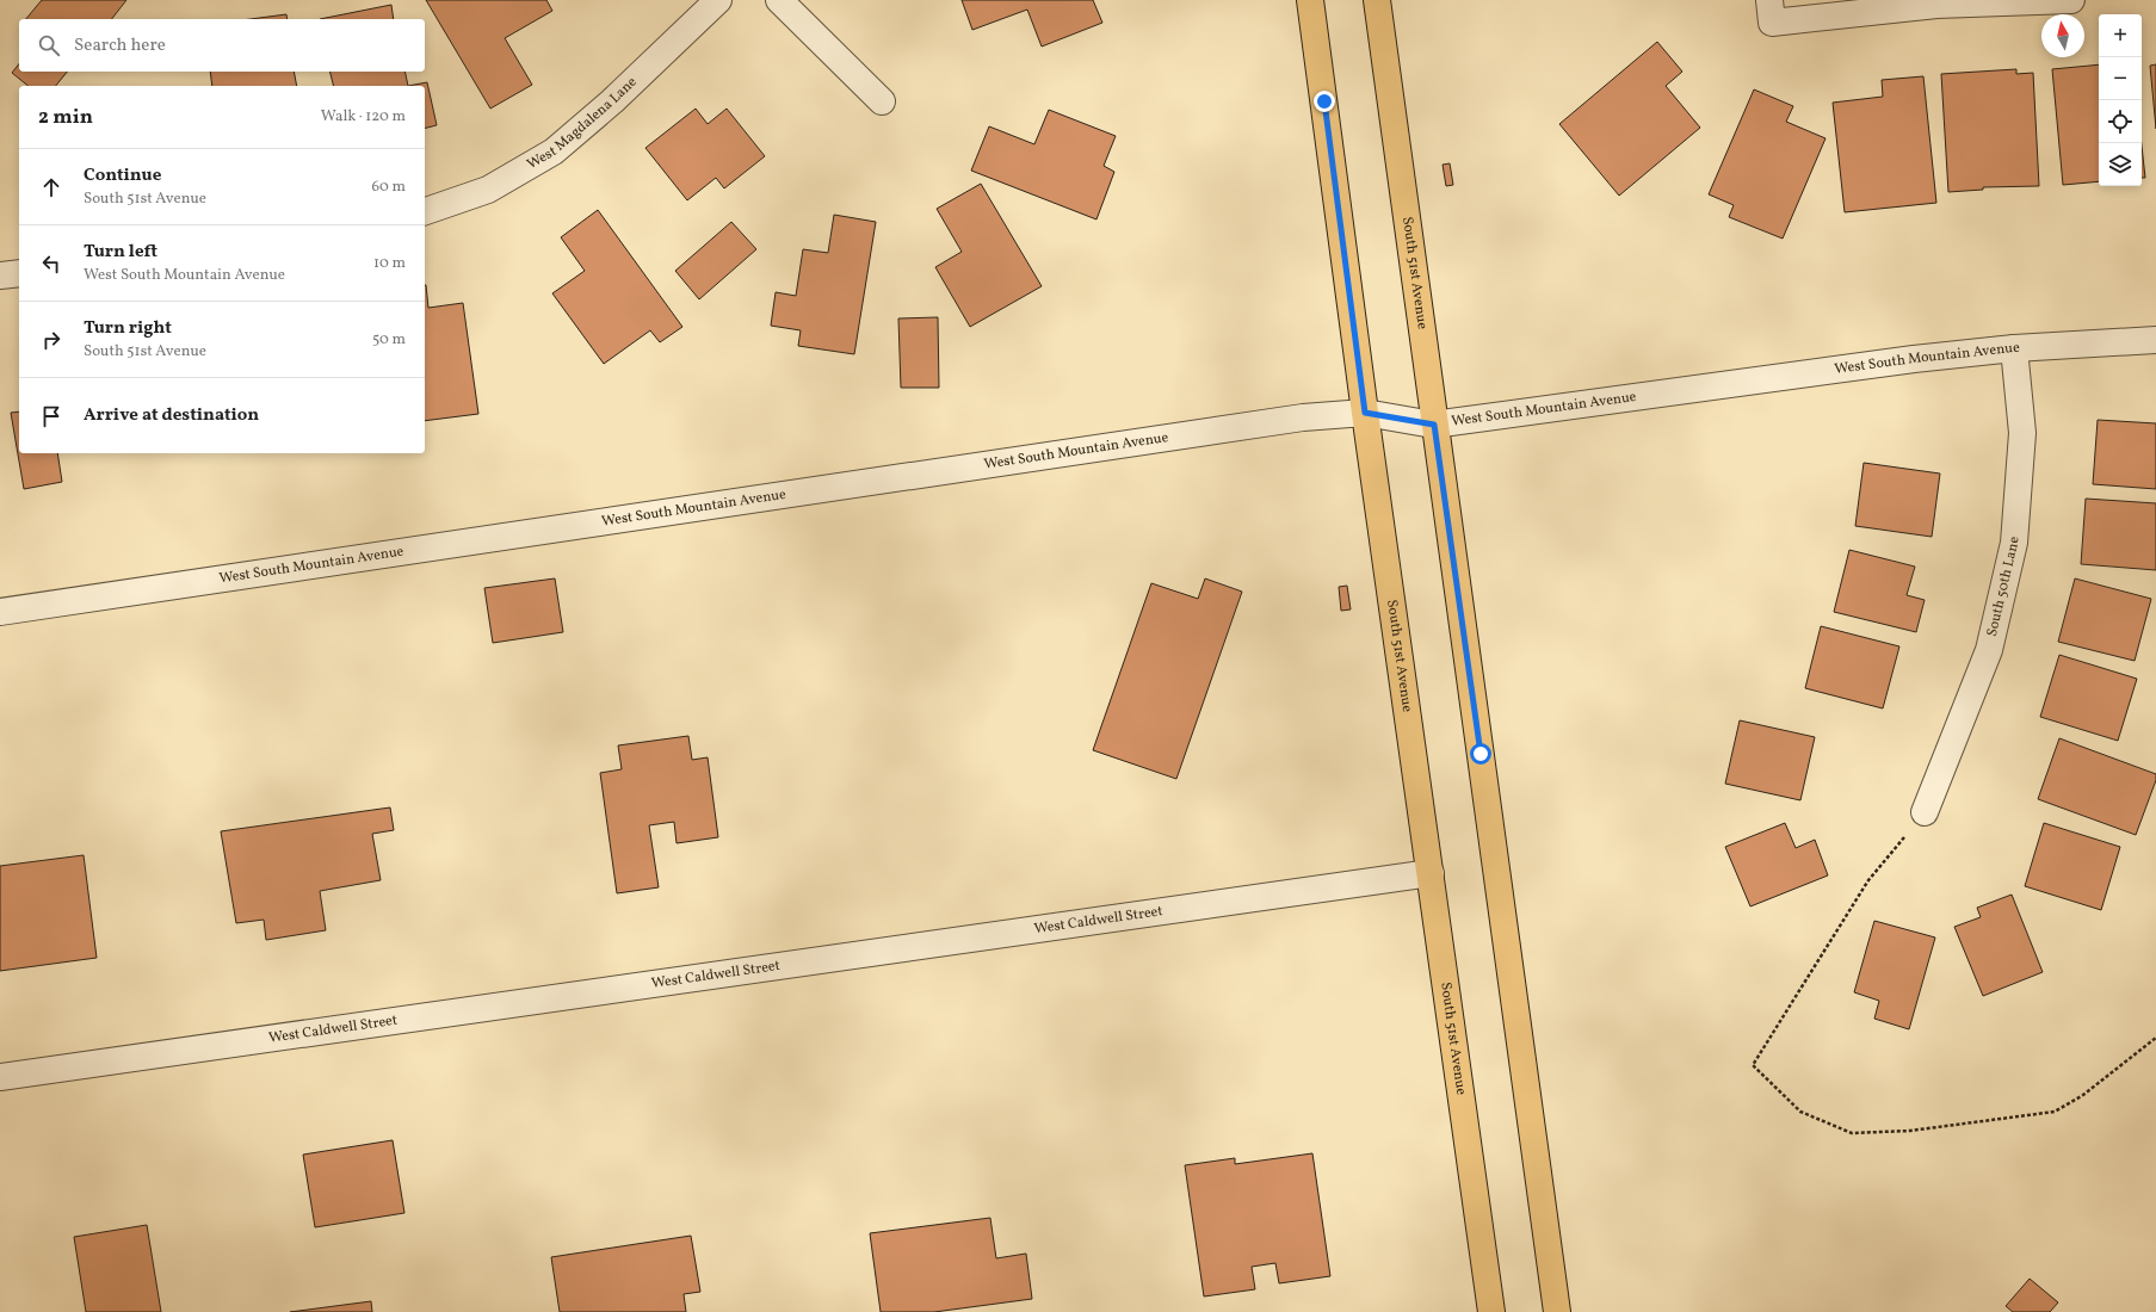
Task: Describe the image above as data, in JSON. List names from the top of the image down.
{
  "streets": {
    "main road": ["South 51st Avenue"],
    "street": [
      "West Magdalena Lane",
      "West South Mountain Avenue",
      "South 50th Lane",
      "West Caldwell Street"
    ]
  },
  "crossings": [
    ["South 51st Avenue", "West South Mountain Avenue"],
    ["South 51st Avenue", "West Caldwell Street"],
    ["West South Mountain Avenue", "South 50th Lane"]
  ],
  "north": "top",
  "page": {
    "map_buttons": ["+", "−"],
    "search": "Search here",
    "heading": ["2 min", "Walk · 120 m"],
    "list": [
      ["Continue", "South 51st Avenue", "60 m"],
      ["Turn left", "West South Mountain Avenue", "10 m"],
      ["Turn right", "South 51st Avenue", "50 m"],
      "Arrive at destination"
    ]
  }
}
